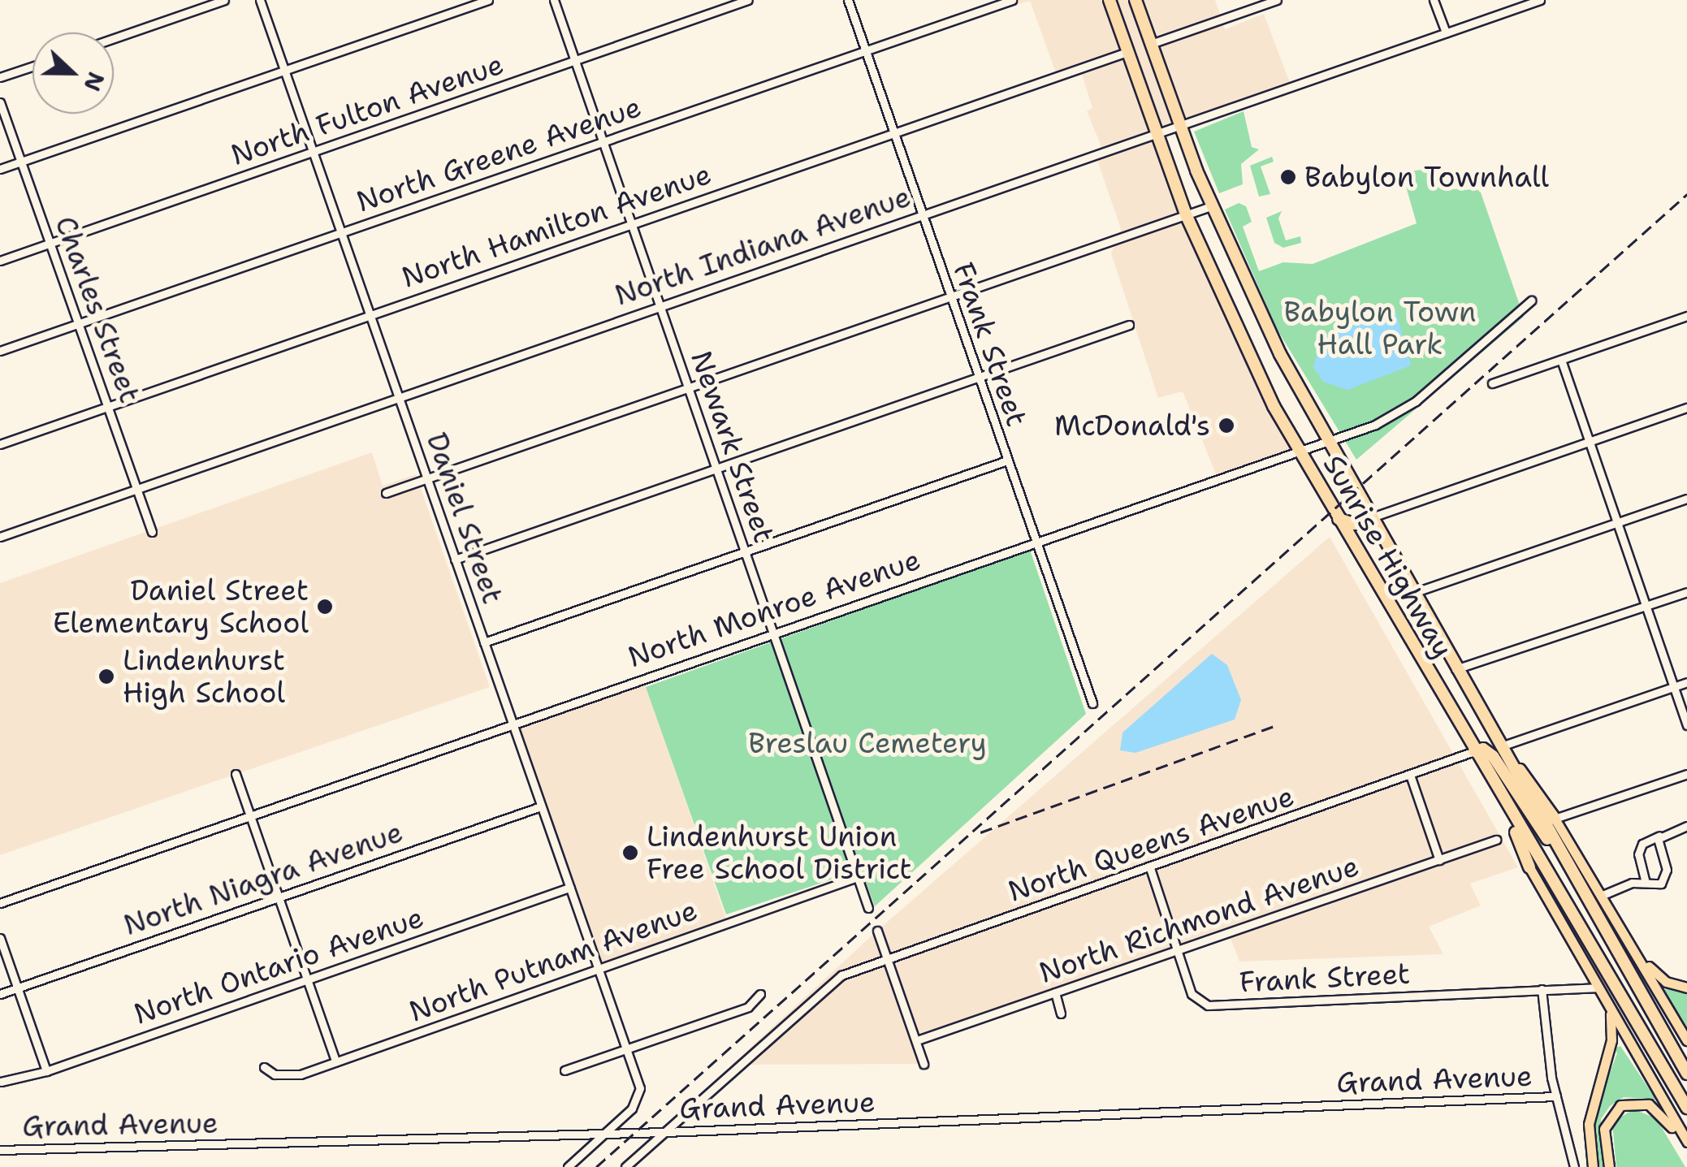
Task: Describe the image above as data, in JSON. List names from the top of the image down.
{
  "streets": {
    "highway": ["Sunrise Highway"],
    "street": [
      "North Fulton Avenue",
      "North Greene Avenue",
      "North Hamilton Avenue",
      "North Indiana Avenue",
      "Charles Street",
      "Frank Street",
      "Newark Street",
      "Daniel Street",
      "North Monroe Avenue",
      "North Queens Avenue",
      "North Niagra Avenue",
      "North Richmond Avenue",
      "North Putnam Avenue",
      "North Ontario Avenue",
      "Grand Avenue"
    ]
  },
  "crossings": [
    ["North Fulton Avenue", "Charles Street"],
    ["North Fulton Avenue", "Newark Street"],
    ["North Fulton Avenue", "Daniel Street"],
    ["North Greene Avenue", "Charles Street"],
    ["North Greene Avenue", "Frank Street"],
    ["North Greene Avenue", "Newark Street"],
    ["North Greene Avenue", "Daniel Street"],
    ["North Hamilton Avenue", "Charles Street"],
    ["North Hamilton Avenue", "Frank Street"],
    ["North Hamilton Avenue", "Newark Street"],
    ["North Hamilton Avenue", "Daniel Street"],
    ["North Hamilton Avenue", "Sunrise Highway"],
    ["North Indiana Avenue", "Charles Street"],
    ["North Indiana Avenue", "Frank Street"],
    ["North Indiana Avenue", "Newark Street"],
    ["North Indiana Avenue", "Daniel Street"],
    ["North Indiana Avenue", "Sunrise Highway"],
    ["Frank Street", "North Monroe Avenue"],
    ["Frank Street", "North Queens Avenue"],
    ["Frank Street", "North Richmond Avenue"],
    ["Newark Street", "North Monroe Avenue"],
    ["Newark Street", "North Putnam Avenue"],
    ["Daniel Street", "North Monroe Avenue"],
    ["Daniel Street", "North Niagra Avenue"],
    ["Daniel Street", "North Putnam Avenue"],
    ["Daniel Street", "North Ontario Avenue"],
    ["Daniel Street", "Grand Avenue"],
    ["Sunrise Highway", "North Monroe Avenue"],
    ["Sunrise Highway", "North Queens Avenue"],
    ["North Queens Avenue", "Grand Avenue"]
  ],
  "parks": ["Babylon Town Hall Park", "Breslau Cemetery"],
  "places": [
    "Babylon Townhall",
    "McDonald's",
    "Daniel Street Elementary School",
    "Lindenhurst High School",
    "Lindenhurst Union Free School District"
  ],
  "north": "right"
}
